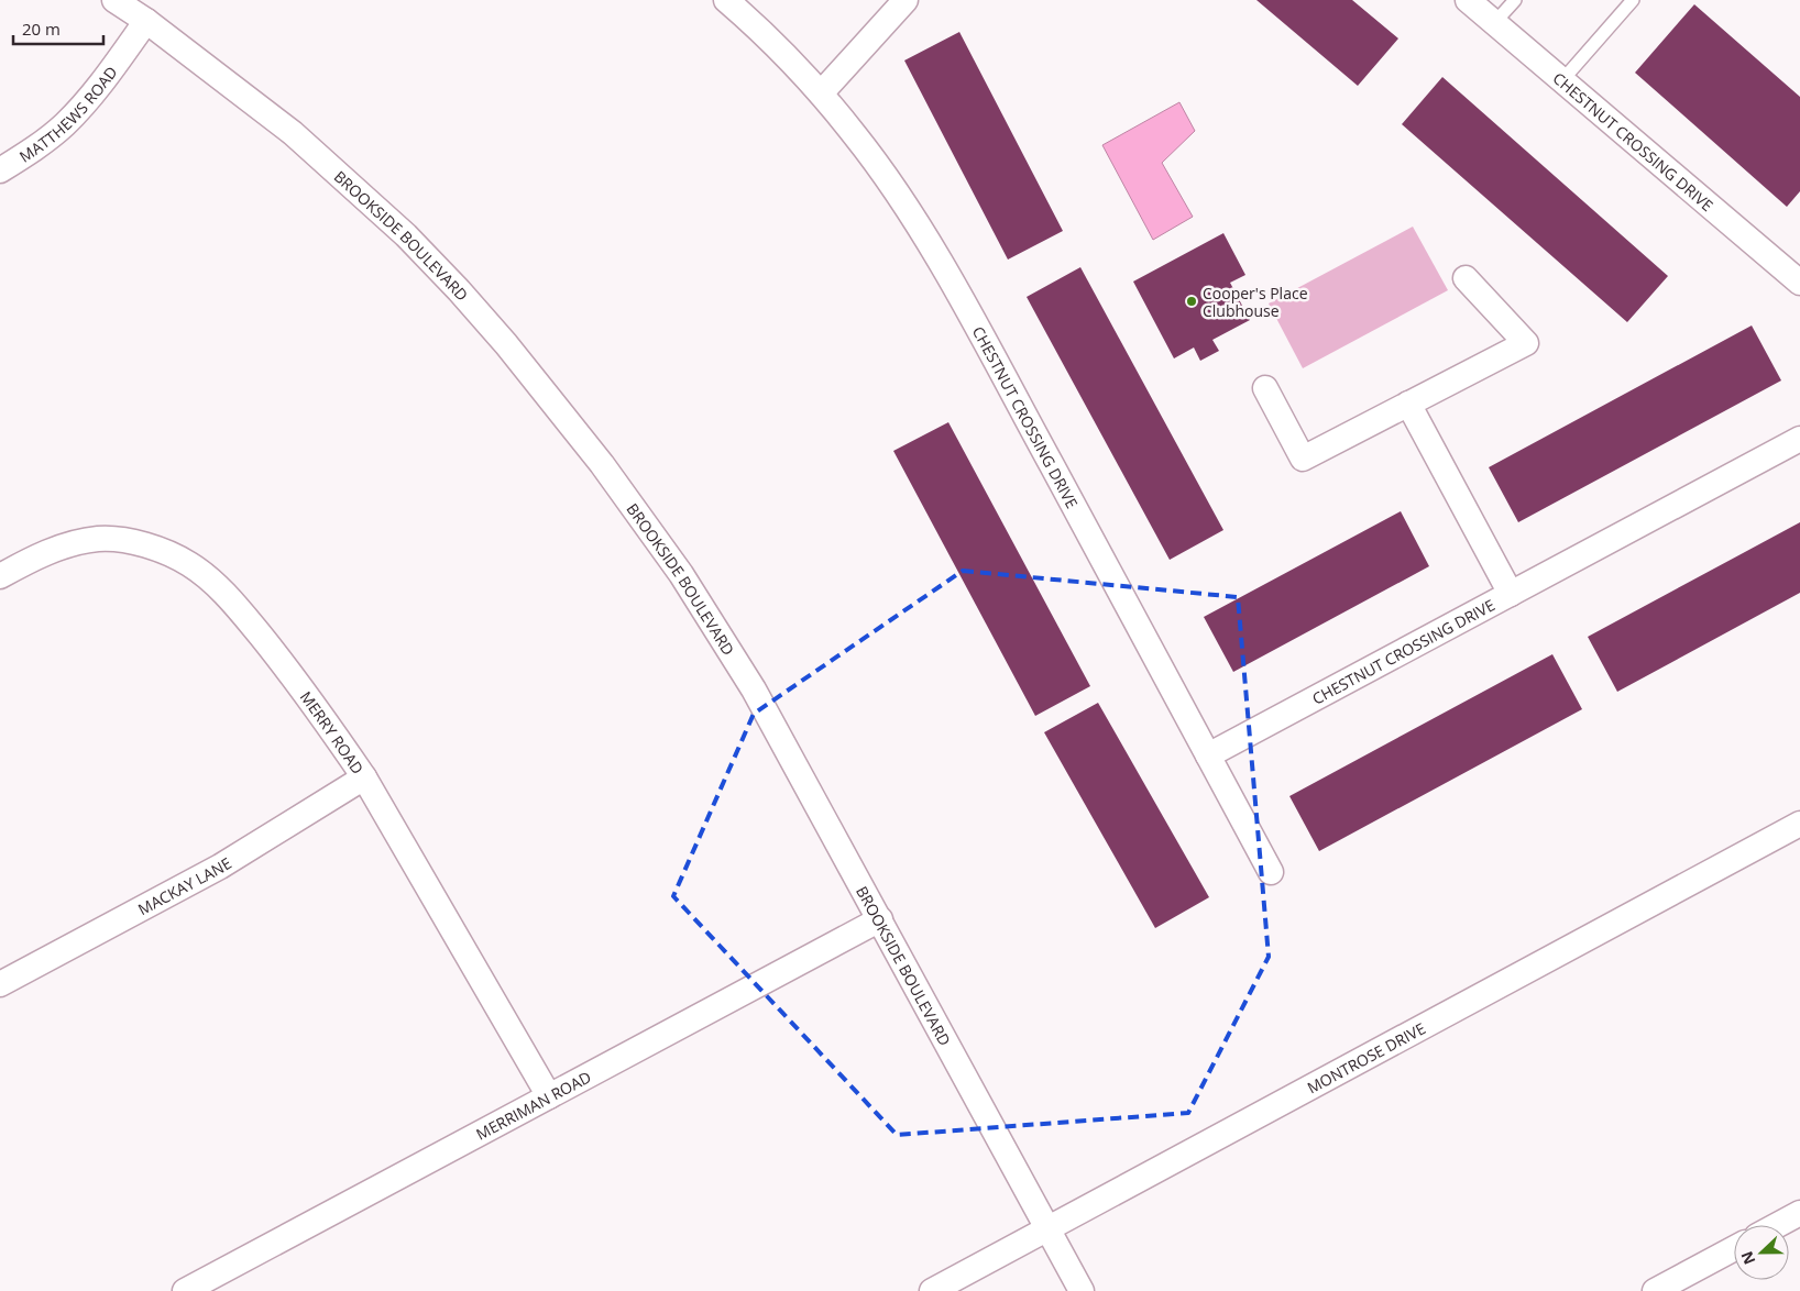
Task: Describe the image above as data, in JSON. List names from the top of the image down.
{
  "streets": {
    "street": [
      "MATTHEWS ROAD",
      "CHESTNUT CROSSING DRIVE",
      "BROOKSIDE BOULEVARD",
      "MERRY ROAD",
      "MACKAY LANE",
      "MONTROSE DRIVE",
      "MERRIMAN ROAD"
    ]
  },
  "crossings": [
    ["MATTHEWS ROAD", "BROOKSIDE BOULEVARD"],
    ["BROOKSIDE BOULEVARD", "MONTROSE DRIVE"],
    ["BROOKSIDE BOULEVARD", "MERRIMAN ROAD"],
    ["MERRY ROAD", "MACKAY LANE"],
    ["MERRY ROAD", "MERRIMAN ROAD"]
  ],
  "places": ["Cooper's Place Clubhouse"],
  "scale_bar": "20 m",
  "north": "left"
}
